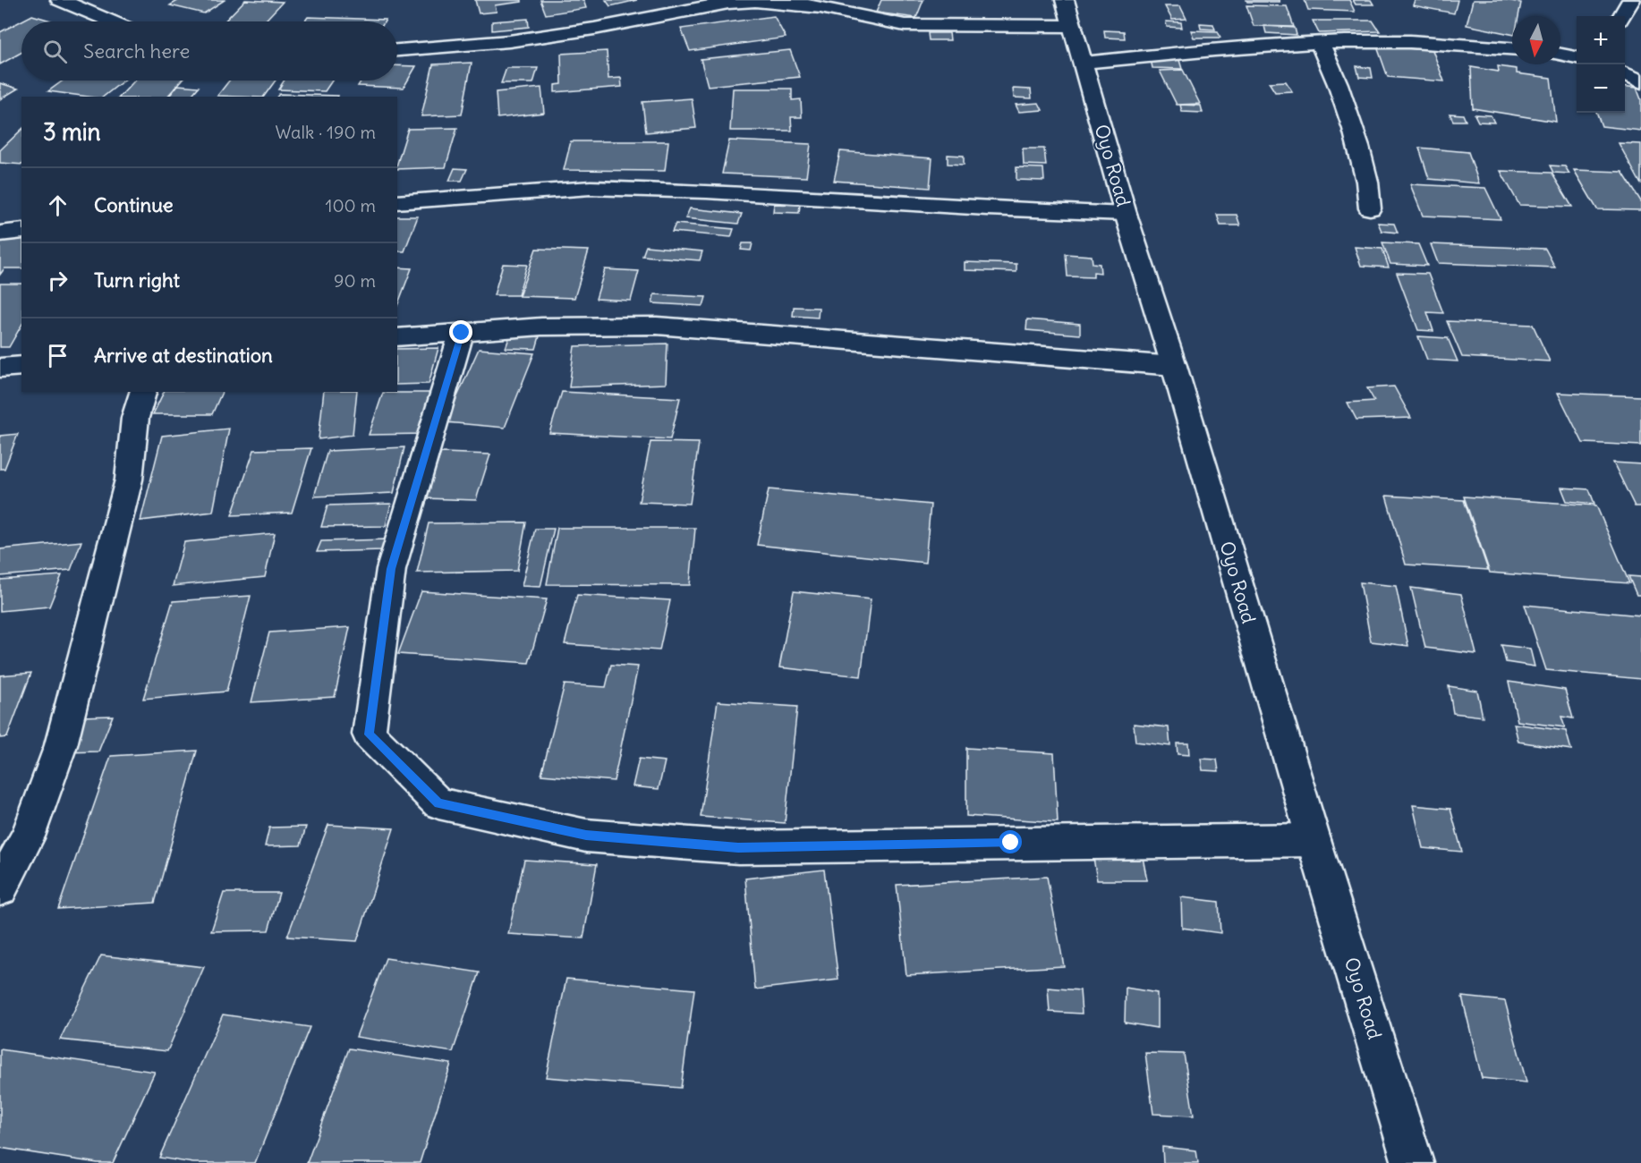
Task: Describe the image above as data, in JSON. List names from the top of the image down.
{
  "streets": {
    "main road": ["Oyo Road"]
  },
  "north": "bottom",
  "page": {
    "map_buttons": ["+", "−"],
    "search": "Search here",
    "heading": ["3 min", "Walk · 190 m"],
    "list": [
      ["Continue", "100 m"],
      ["Turn right", "90 m"],
      "Arrive at destination"
    ]
  }
}
